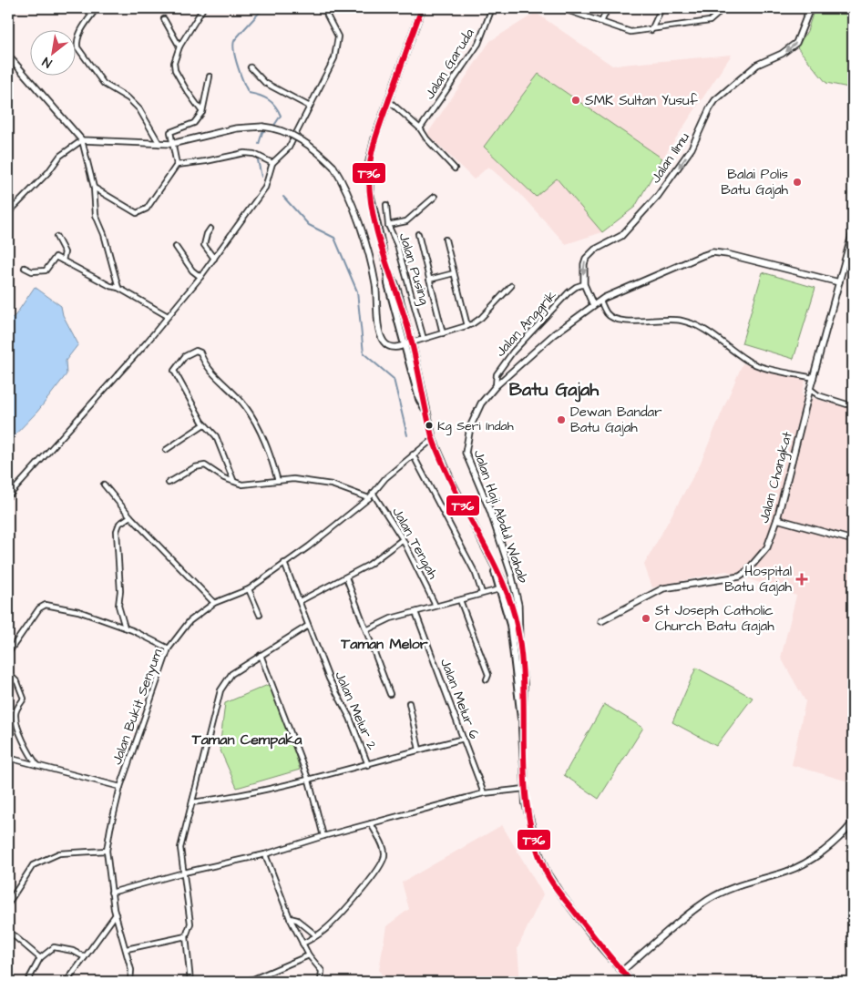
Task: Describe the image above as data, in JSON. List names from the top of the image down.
{
  "streets": {
    "street": [
      "Jalan Garuda",
      "Jalan Ilmu",
      "Jalan Pusing",
      "Jalan Anggrik",
      "Jalan Changkat",
      "Jalan Haji Abdul Wahab",
      "Jalan Tengah",
      "Jalan Melur 6",
      "Jalan Bukit Senyum",
      "Jalan Melur 2"
    ]
  },
  "crossings": [
    ["Jalan Ilmu", "Jalan Anggrik"],
    ["Jalan Ilmu", "Jalan Haji Abdul Wahab"],
    ["Jalan Anggrik", "Jalan Haji Abdul Wahab"],
    ["Jalan Changkat", "Jalan Haji Abdul Wahab"],
    ["Jalan Tengah", "Jalan Bukit Senyum"],
    ["Jalan Bukit Senyum", "Jalan Melur 2"]
  ],
  "one_way": ["Jalan Ilmu"],
  "districts": ["Batu Gajah", "Taman Melor", "Taman Cempaka"],
  "places": {
    "other": [
      "SMK Sultan Yusuf",
      "Balai Polis Batu Gajah",
      "Dewan Bandar Batu Gajah",
      "Kg Seri Indah",
      "St Joseph Catholic Church Batu Gajah"
    ],
    "health": ["Hospital Batu Gajah"]
  },
  "lines": ["transit line T36"],
  "north": "bottom left"
}
